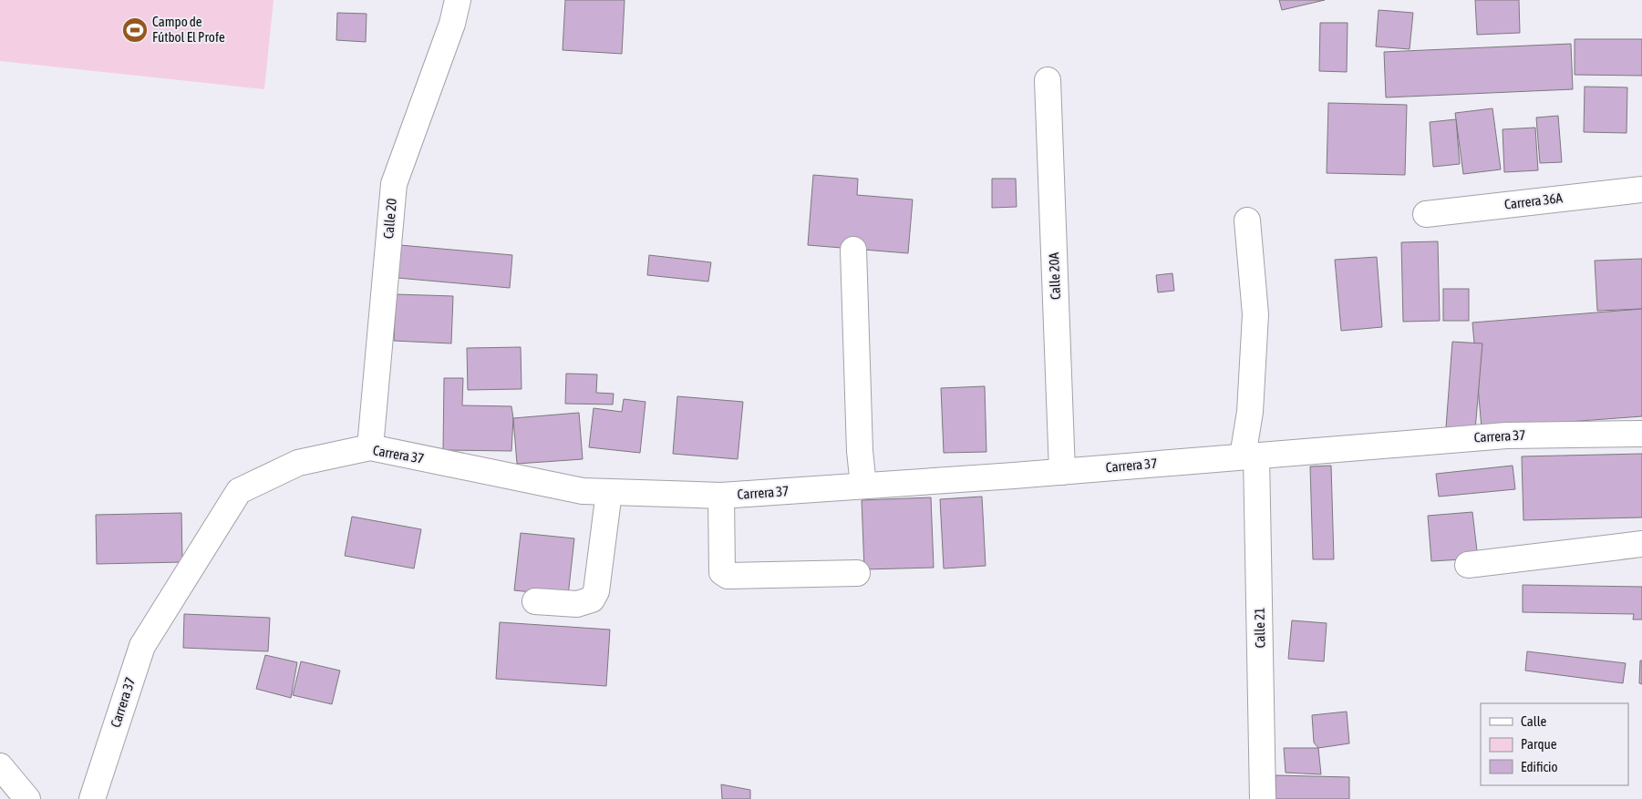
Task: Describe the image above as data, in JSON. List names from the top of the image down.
{
  "streets": {
    "street": [
      "Carrera 36A",
      "Calle 20",
      "Calle 20A",
      "Carrera 37",
      "Calle 21"
    ]
  },
  "crossings": [
    ["Calle 20", "Carrera 37"],
    ["Calle 20A", "Carrera 37"],
    ["Carrera 37", "Calle 21"]
  ],
  "places": {
    "sports": ["Campo de Fútbol El Profe"]
  },
  "legend": ["Calle", "Parque", "Edificio"]
}
